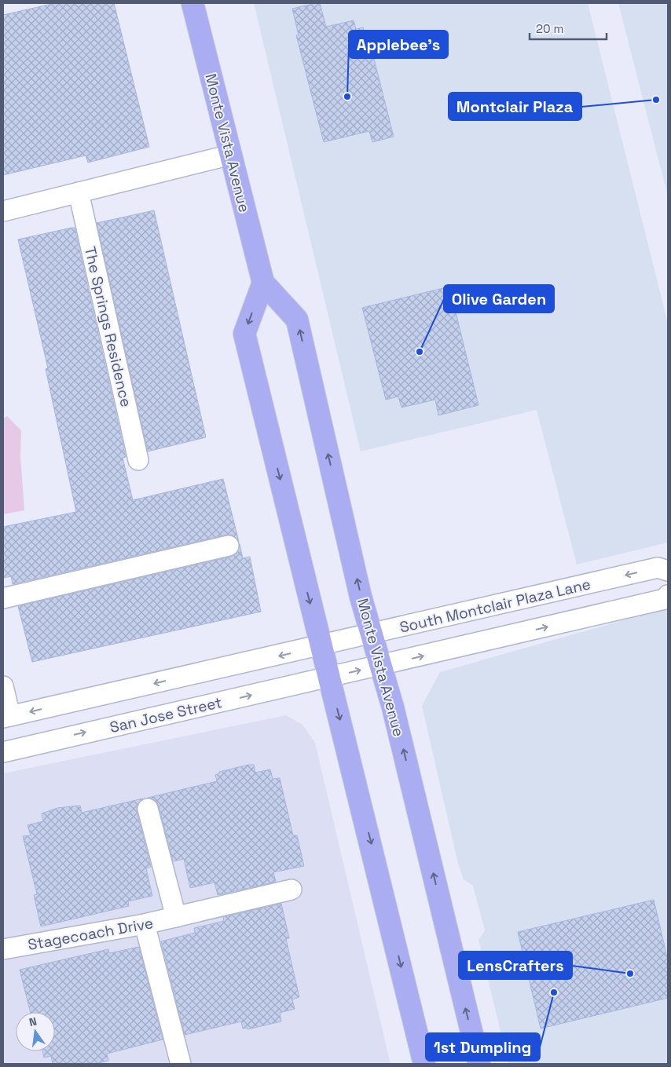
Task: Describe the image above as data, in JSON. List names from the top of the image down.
{
  "streets": {
    "main road": ["Monte Vista Avenue"],
    "street": [
      "The Springs Residence",
      "South Montclair Plaza Lane",
      "San Jose Street",
      "Stagecoach Drive"
    ]
  },
  "crossings": [
    ["Monte Vista Avenue", "South Montclair Plaza Lane"]
  ],
  "places": [
    "Applebee's",
    "Montclair Plaza",
    "Olive Garden",
    "LensCrafters",
    "1st Dumpling"
  ],
  "scale_bar": "20 m",
  "north": "top"
}
